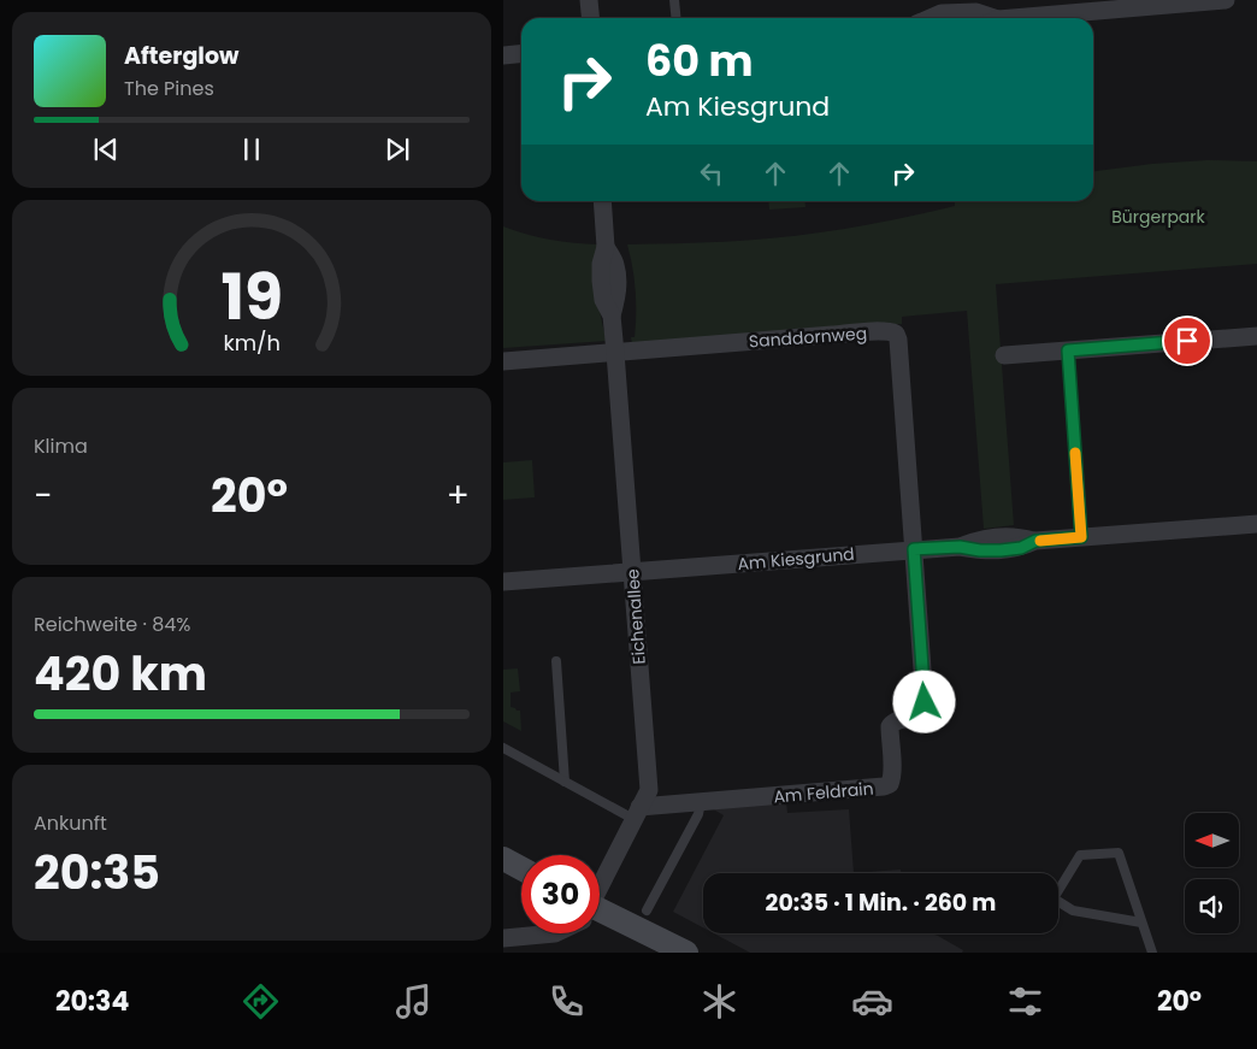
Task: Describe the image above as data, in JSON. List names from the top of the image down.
{
  "streets": {
    "street": [
      "Sanddornweg",
      "Am Kiesgrund",
      "Eichenallee",
      "Am Feldrain"
    ]
  },
  "crossings": [
    ["Sanddornweg", "Am Kiesgrund"],
    ["Sanddornweg", "Eichenallee"],
    ["Sanddornweg", "Am Feldrain"],
    ["Am Kiesgrund", "Eichenallee"],
    ["Am Kiesgrund", "Am Feldrain"],
    ["Eichenallee", "Am Feldrain"]
  ],
  "parks": ["Bürgerpark"],
  "north": "left",
  "page": {
    "turn": ["60 m", "Am Kiesgrund"],
    "song": ["Afterglow", "The Pines"],
    "tile": [
      "Klima",
      ["Reichweite · 84%", "420 km"],
      ["Ankunft", "20:35"]
    ],
    "heat": ["−", "20°", "+"],
    "limit": "30",
    "trip": "20:35 · 1 Min. · 260 m",
    "tabs": ["20:34", "20°"],
    "gauge": ["19", "km/h"]
  }
}
